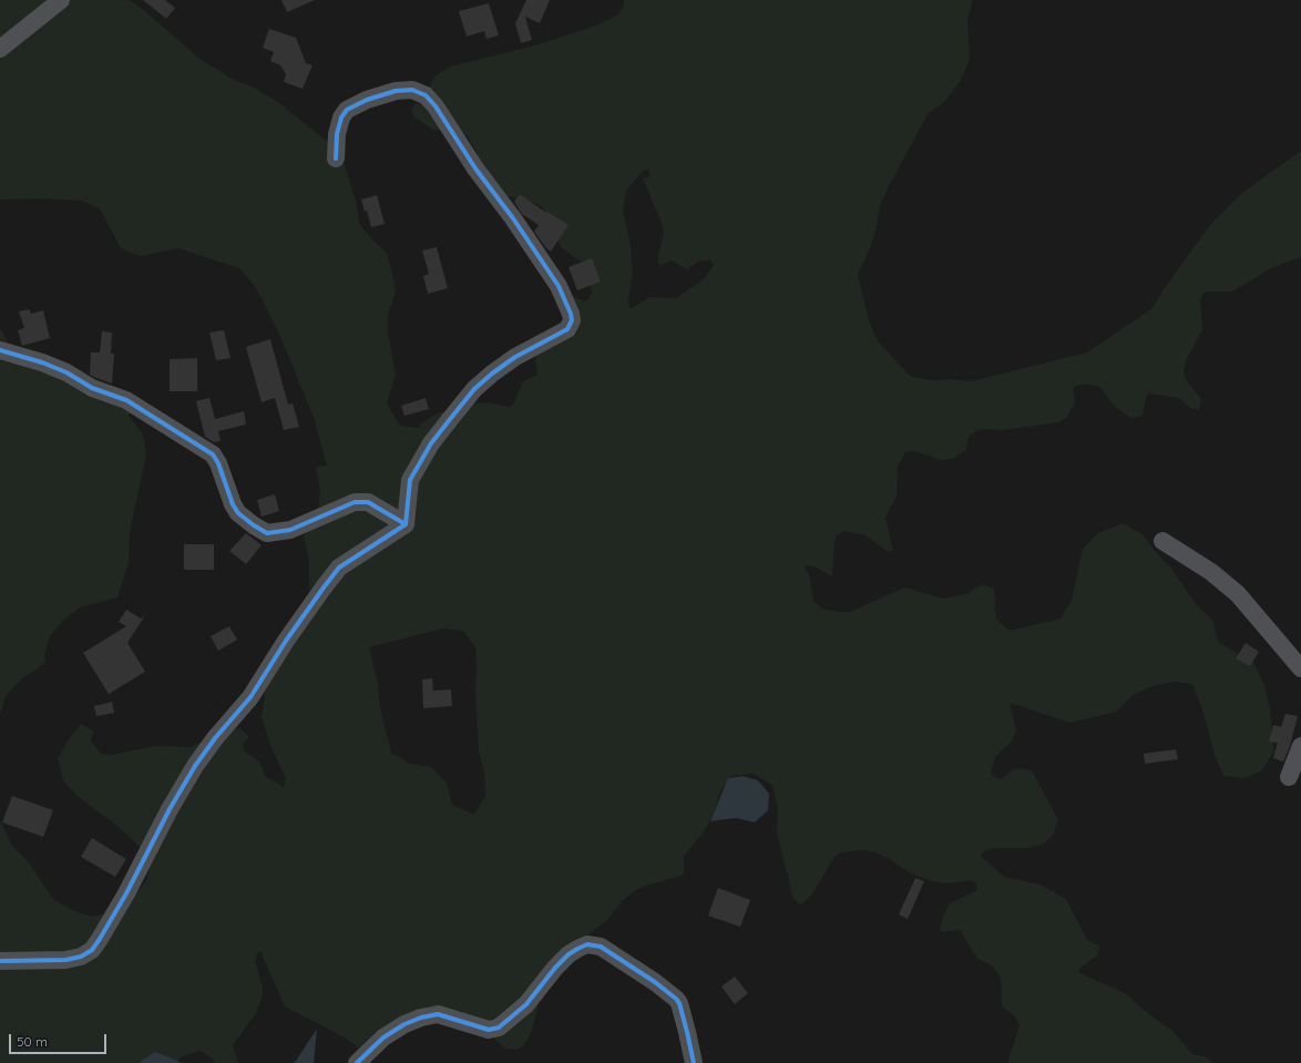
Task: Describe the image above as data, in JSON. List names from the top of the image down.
{
  "scale_bar": "50 m"
}
